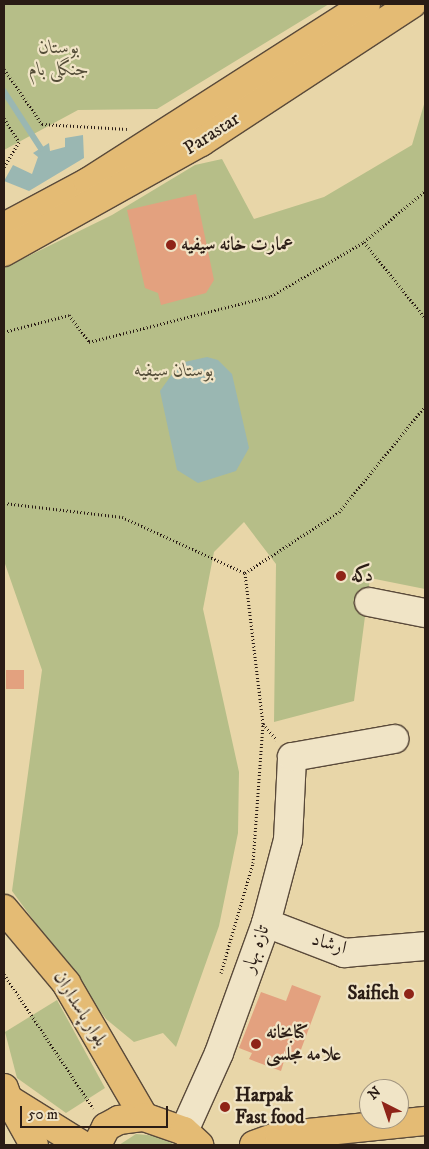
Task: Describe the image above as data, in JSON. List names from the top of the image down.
{
  "streets": {
    "main road": ["Parastar", "بلوار پاسداران"],
    "street": ["ارشاد", "تازه بهار"]
  },
  "crossings": [
    ["ارشاد", "تازه بهار"]
  ],
  "parks": ["بوستان جنگلی بام", "بوستان سیفیه"],
  "places": [
    "عمارت خانه سیفیه",
    "دکه",
    "Saifieh",
    "کتابخانه علامه مجلسی",
    "Harpak Fast food"
  ],
  "scale_bar": "50 m",
  "north": "top left"
}
